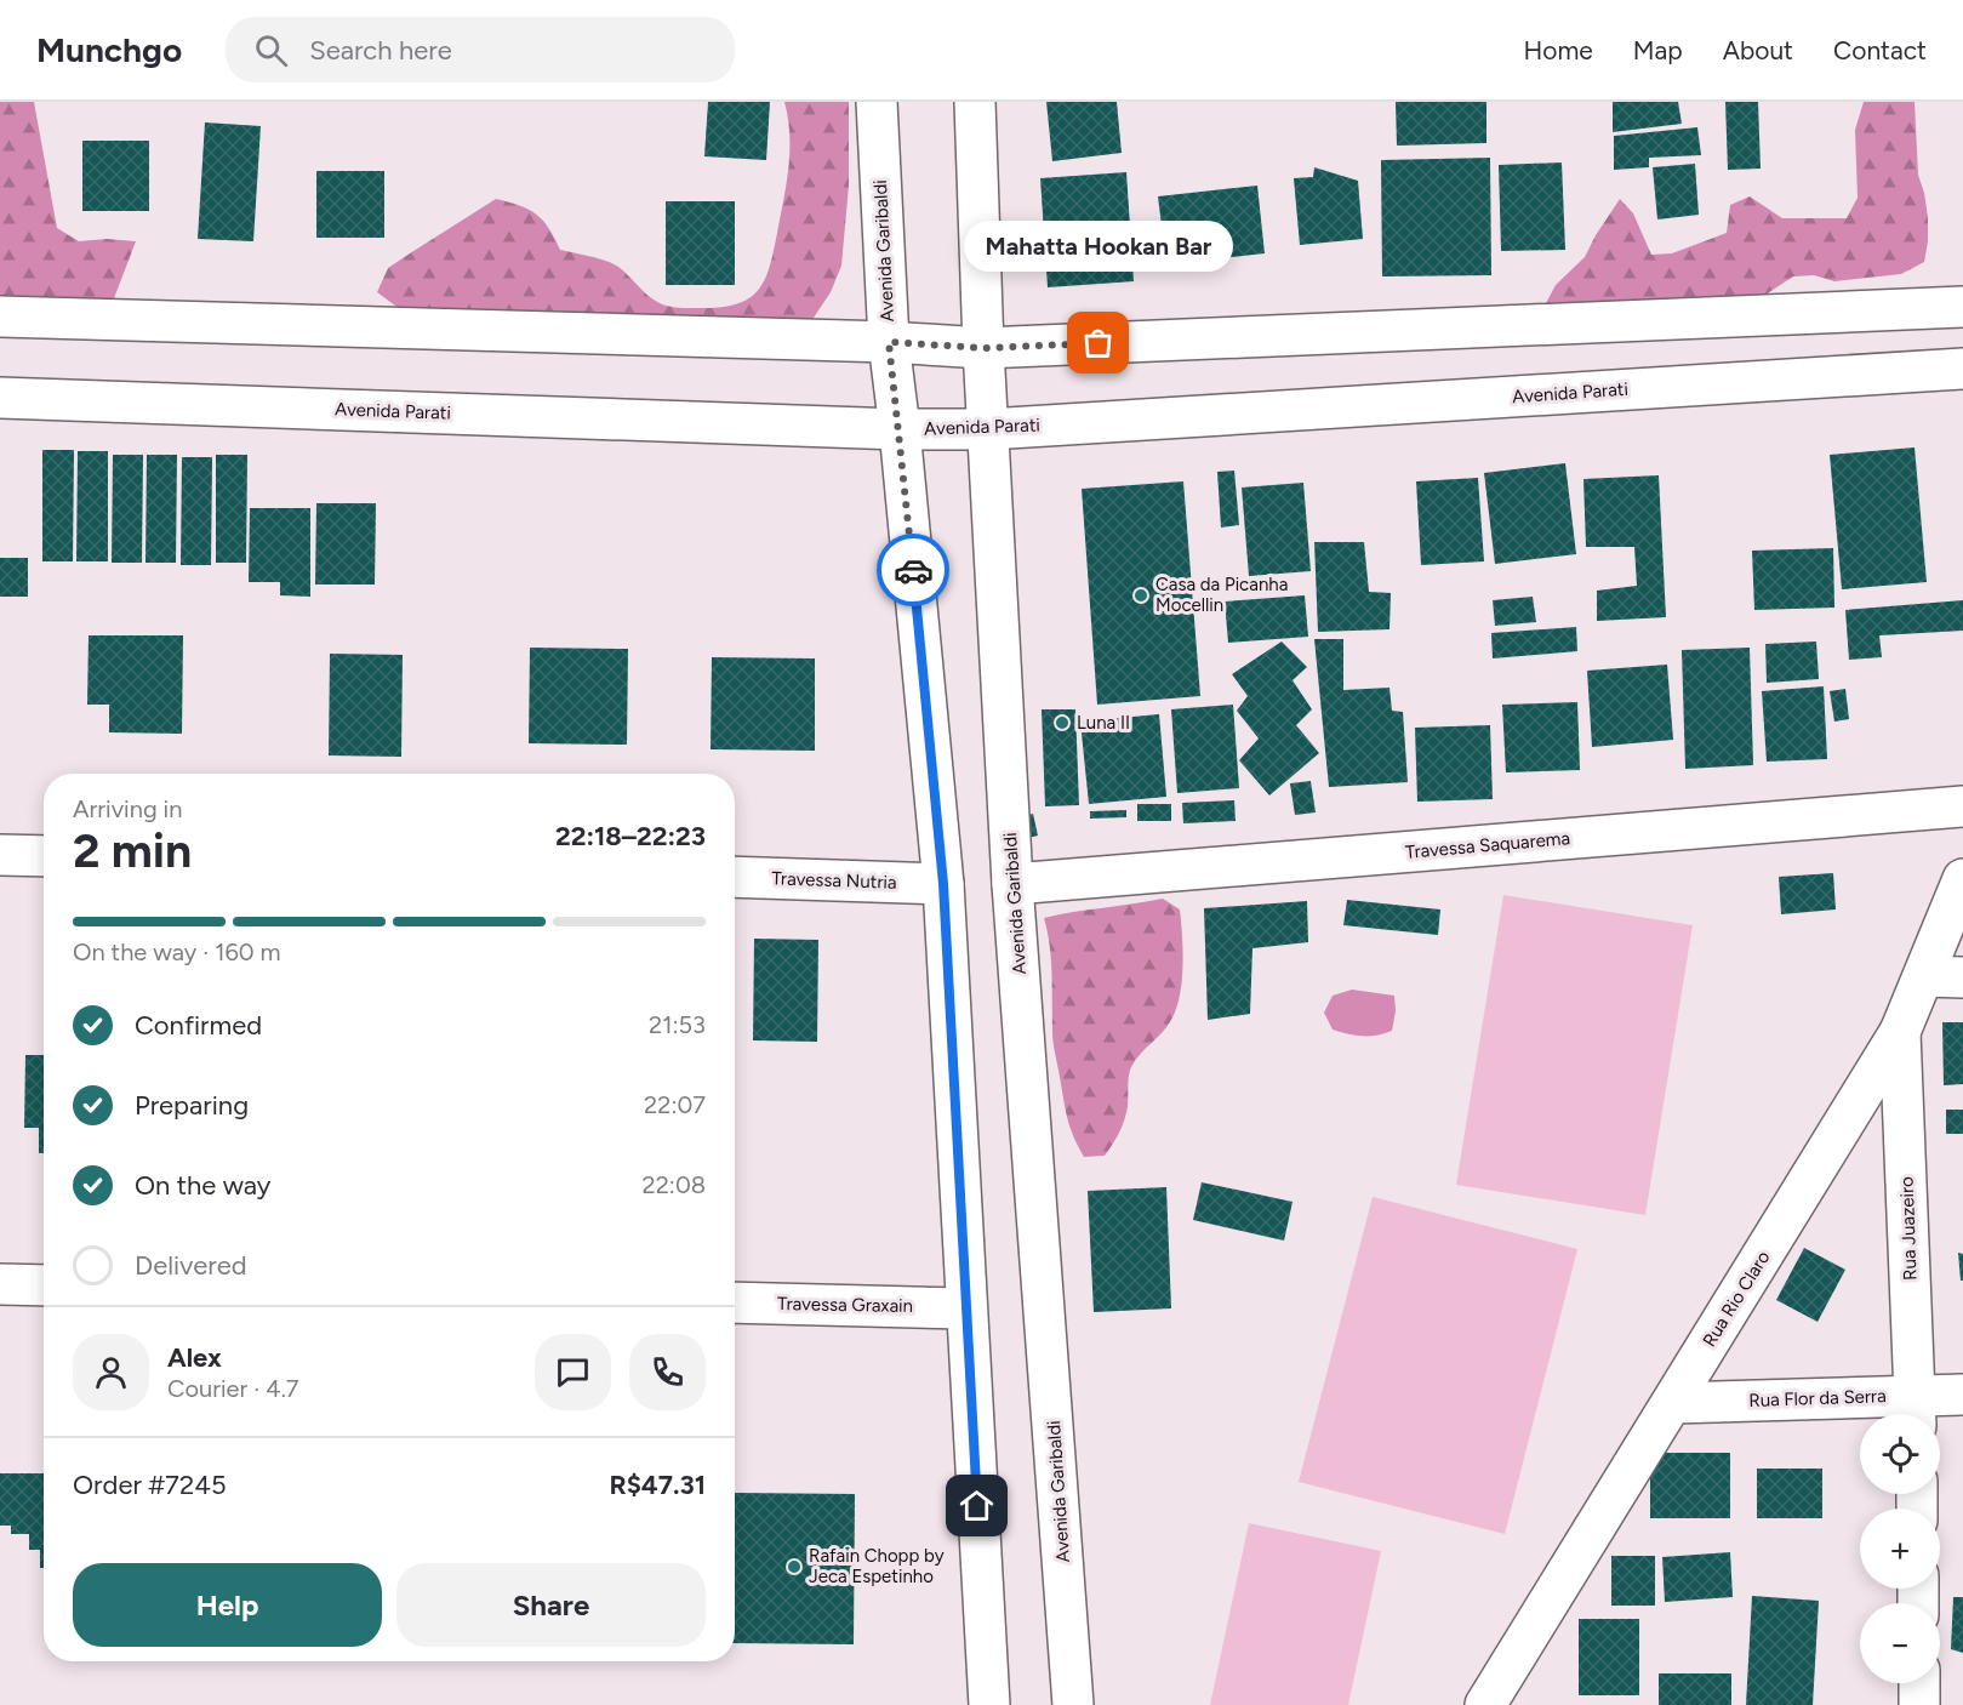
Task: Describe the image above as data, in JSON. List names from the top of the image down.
{
  "streets": {
    "street": [
      "Avenida Garibaldi",
      "Avenida Parati",
      "Travessa Saquarema",
      "Travessa Nutria",
      "Rua Juazeiro",
      "Rua Rio Claro",
      "Travessa Graxain",
      "Rua Flor da Serra"
    ]
  },
  "crossings": [
    ["Avenida Garibaldi", "Avenida Parati"],
    ["Avenida Garibaldi", "Travessa Saquarema"],
    ["Avenida Garibaldi", "Travessa Nutria"],
    ["Avenida Garibaldi", "Travessa Graxain"],
    ["Rua Juazeiro", "Rua Rio Claro"],
    ["Rua Juazeiro", "Rua Flor da Serra"],
    ["Rua Rio Claro", "Rua Flor da Serra"]
  ],
  "places": [
    "Mahatta Hookan Bar",
    "Casa da Picanha Mocellin",
    "Luna II",
    "Rafain Chopp by Jeca Espetinho"
  ],
  "page": {
    "header": "Munchgo",
    "search": "Search here",
    "nav": [
      "Home",
      "Map",
      "About",
      "Contact"
    ],
    "bubble": "Mahatta Hookan Bar",
    "heading": ["2 min", "Arriving in", "22:18–22:23"],
    "panel": [
      "Alex",
      "Courier · 4.7",
      "Order #7245",
      "R$47.31"
    ],
    "bar": "On the way · 160 m",
    "list": [
      ["Confirmed", "21:53"],
      ["Preparing", "22:07"],
      ["On the way", "22:08"],
      "Delivered"
    ],
    "map_buttons": ["+", "−"],
    "buttons": ["Help", "Share"]
  }
}
